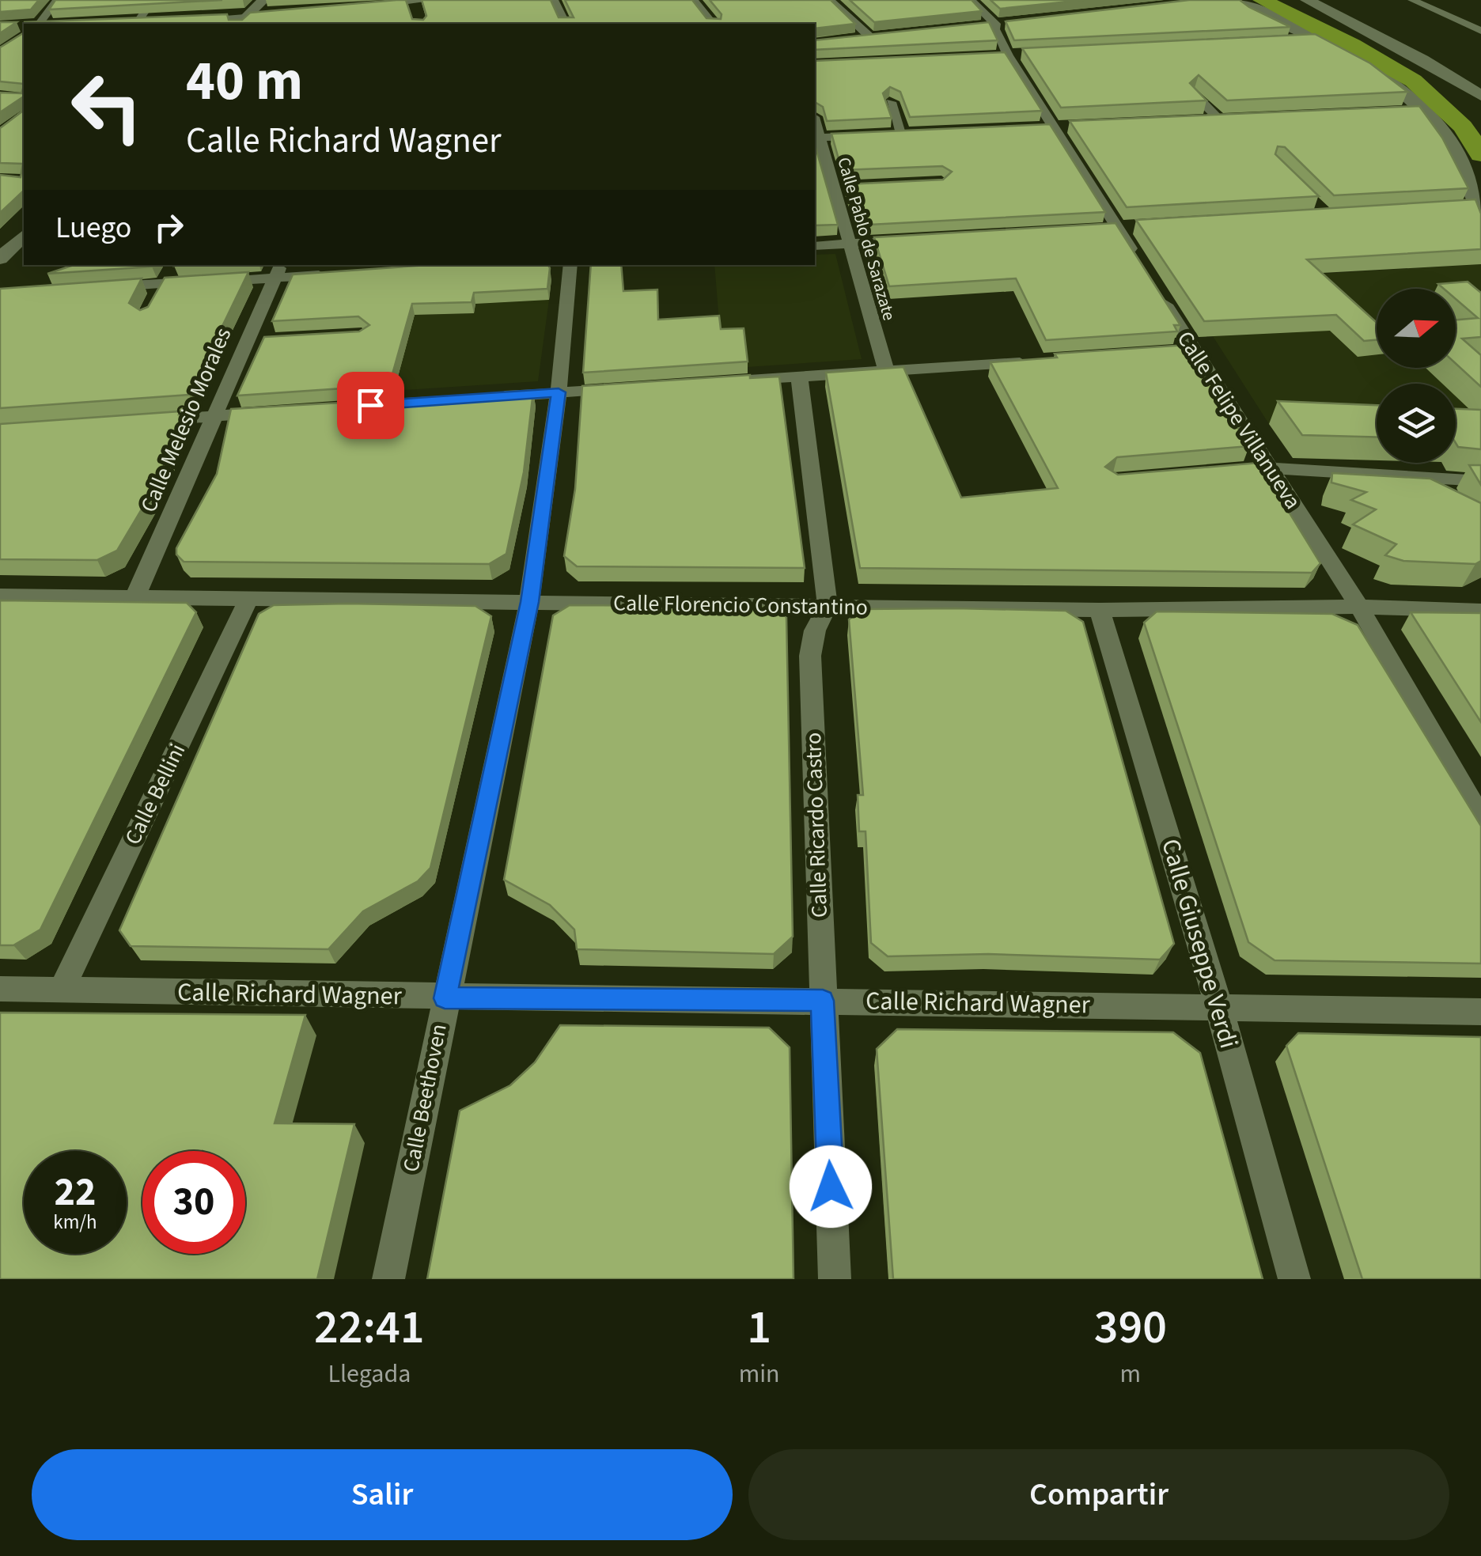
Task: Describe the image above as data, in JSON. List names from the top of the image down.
{
  "streets": {
    "street": [
      "Calle Pablo de Sarazate",
      "Calle Melesio Morales",
      "Calle Felipe Villanueva",
      "Calle Florencio Constantino",
      "Calle Bellini",
      "Calle Ricardo Castro",
      "Calle Giuseppe Verdi",
      "Calle Richard Wagner",
      "Calle Beethoven"
    ]
  },
  "crossings": [
    ["Calle Melesio Morales", "Calle Florencio Constantino"],
    ["Calle Felipe Villanueva", "Calle Florencio Constantino"],
    ["Calle Florencio Constantino", "Calle Bellini"],
    ["Calle Florencio Constantino", "Calle Ricardo Castro"],
    ["Calle Florencio Constantino", "Calle Giuseppe Verdi"],
    ["Calle Florencio Constantino", "Calle Beethoven"],
    ["Calle Bellini", "Calle Richard Wagner"],
    ["Calle Ricardo Castro", "Calle Richard Wagner"],
    ["Calle Giuseppe Verdi", "Calle Richard Wagner"],
    ["Calle Richard Wagner", "Calle Beethoven"]
  ],
  "north": "right",
  "page": {
    "turn": ["40 m", "Calle Richard Wagner"],
    "then": "Luego",
    "speed": "22 km/h",
    "limit": "30",
    "eta": [
      "22:41",
      "Llegada",
      "1",
      "min",
      "390",
      "m"
    ],
    "buttons": ["Salir", "Compartir"]
  }
}
